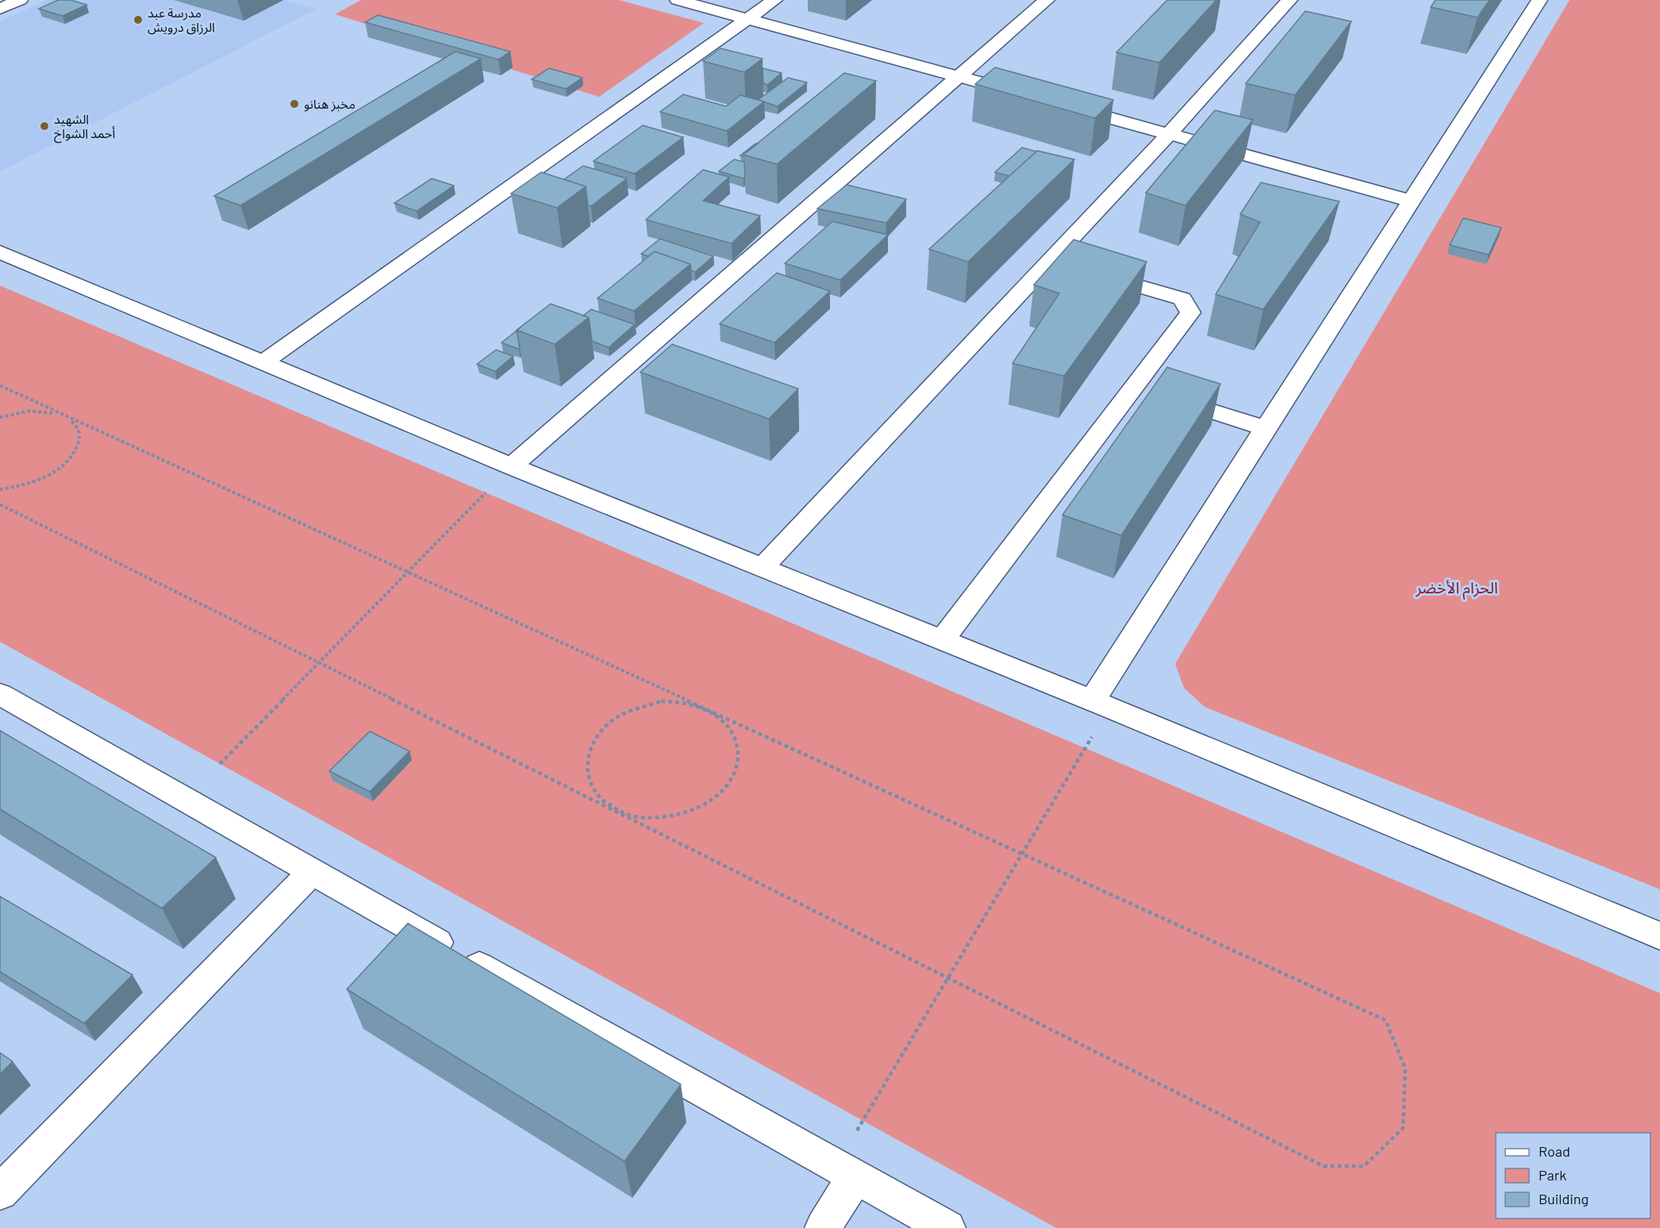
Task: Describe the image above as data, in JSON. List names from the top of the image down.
{
  "parks": ["الحزام الأخضر"],
  "places": ["مدرسة عبد الرزاق درويش", "مخبز هنانو", "الشهيد أحمد الشواخ"],
  "legend": ["Road", "Park", "Building"]
}
